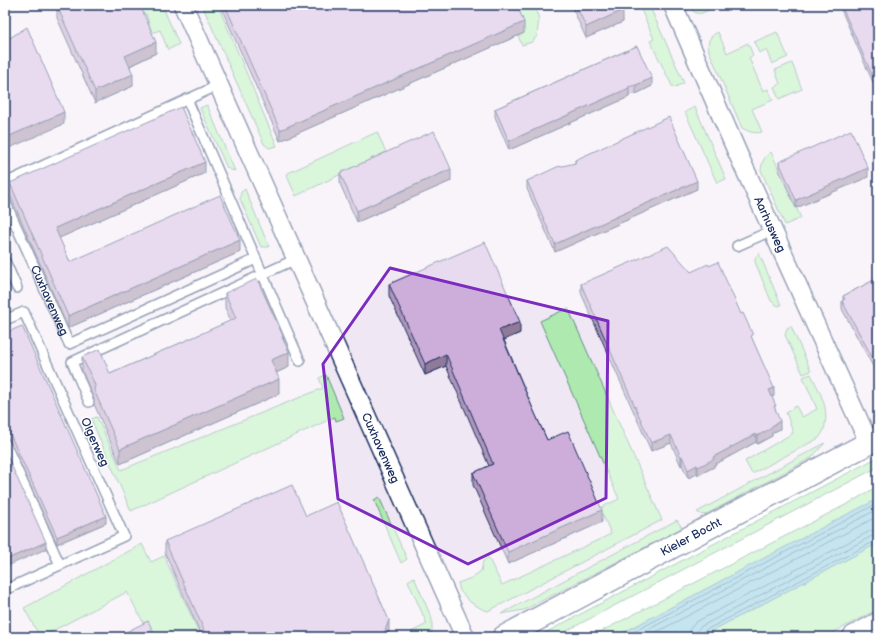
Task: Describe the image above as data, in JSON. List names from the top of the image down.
{
  "streets": {
    "main road": ["Kieler Bocht"],
    "street": ["Aarhusweg", "Cuxhavenweg"],
    "lane": ["Olgerweg"]
  },
  "crossings": [
    ["Aarhusweg", "Kieler Bocht"]
  ]
}
